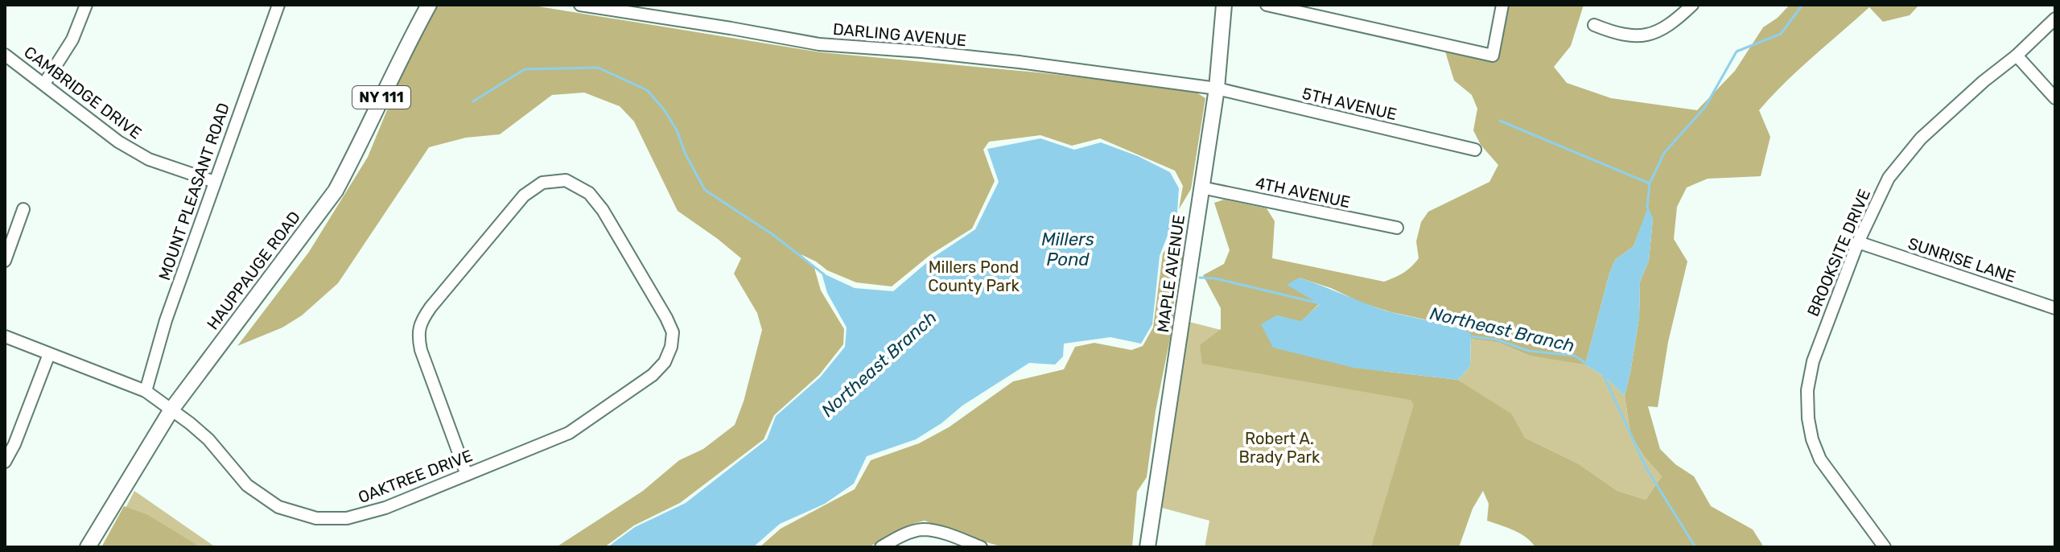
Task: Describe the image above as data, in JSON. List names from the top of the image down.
{
  "streets": {
    "main road": ["NY 111", "HAUPPAUGE ROAD", "MAPLE AVENUE"],
    "street": [
      "DARLING AVENUE",
      "CAMBRIDGE DRIVE",
      "5TH AVENUE",
      "MOUNT PLEASANT ROAD",
      "4TH AVENUE",
      "BROOKSITE DRIVE",
      "SUNRISE LANE",
      "OAKTREE DRIVE"
    ]
  },
  "crossings": [
    ["DARLING AVENUE", "5TH AVENUE"],
    ["DARLING AVENUE", "MAPLE AVENUE"],
    ["CAMBRIDGE DRIVE", "MOUNT PLEASANT ROAD"],
    ["5TH AVENUE", "MAPLE AVENUE"],
    ["MOUNT PLEASANT ROAD", "OAKTREE DRIVE"],
    ["4TH AVENUE", "MAPLE AVENUE"],
    ["BROOKSITE DRIVE", "SUNRISE LANE"],
    ["HAUPPAUGE ROAD", "OAKTREE DRIVE"]
  ],
  "water": ["Millers Pond", "Northeast Branch"],
  "parks": ["Millers Pond County Park", "Robert A. Brady Park"]
}
